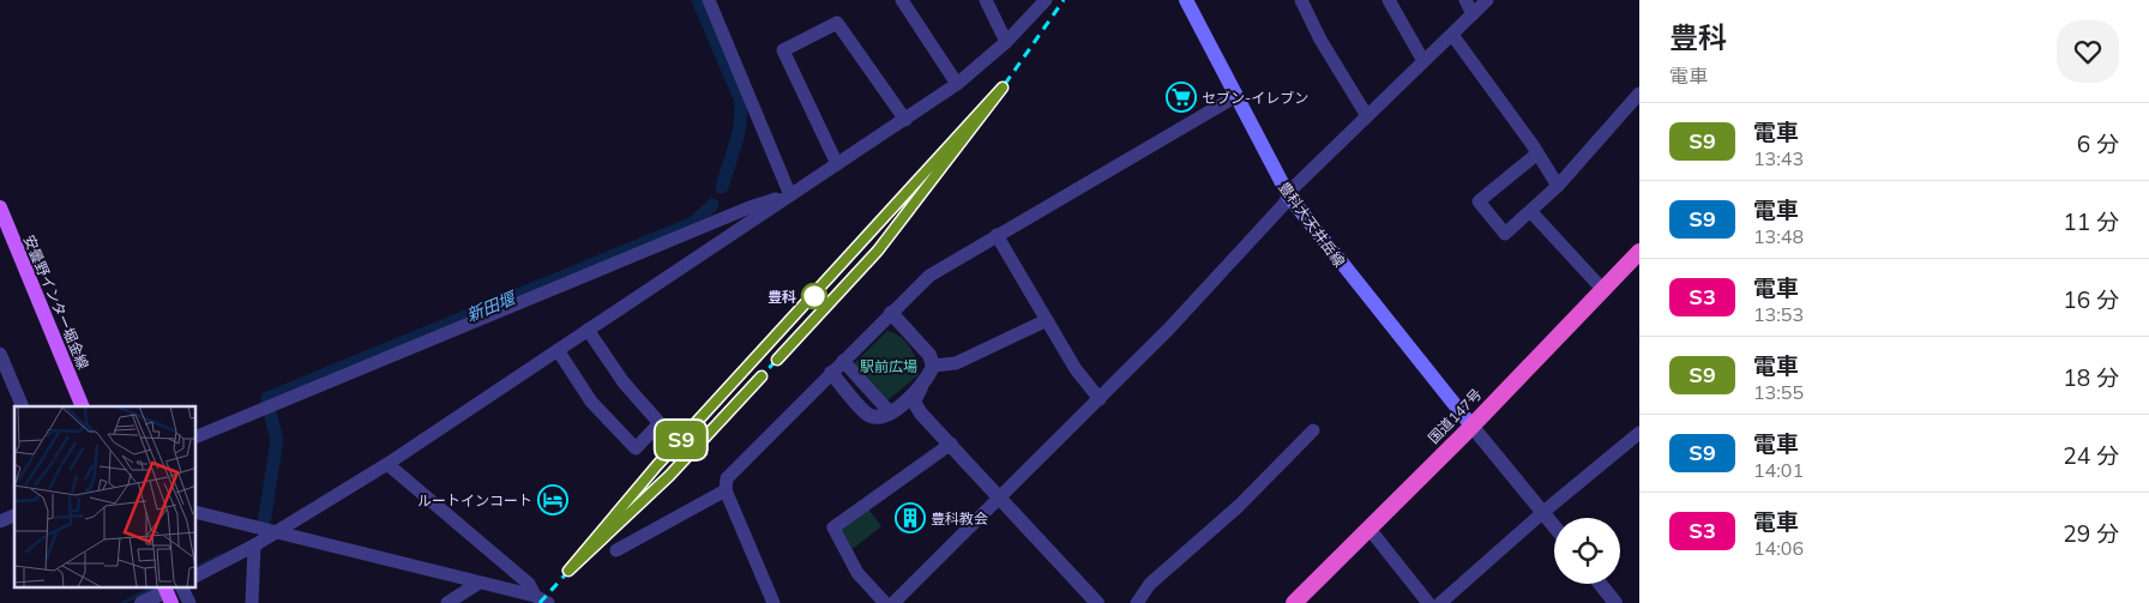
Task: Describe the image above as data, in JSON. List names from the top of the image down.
{
  "streets": {
    "highway": ["国道147号"],
    "main road": ["豊科大天井岳線", "安曇野インター堀金線"]
  },
  "crossings": [
    ["豊科大天井岳線", "国道147号"]
  ],
  "water": ["新田堰"],
  "parks": ["駅前広場"],
  "places": {
    "supermarket": ["セブン-イレブン"],
    "other": ["豊科"],
    "hotel": ["ルートインコート"],
    "building": ["豊科教会"]
  },
  "page": {
    "on_map": "S9",
    "heading": ["豊科", "電車"],
    "list": [
      {
        "mark": "S9",
        "name": "電車",
        "note": "13:43",
        "value": "6 分"
      },
      {
        "mark": "S9",
        "name": "電車",
        "note": "13:48",
        "value": "11 分"
      },
      {
        "mark": "S3",
        "name": "電車",
        "note": "13:53",
        "value": "16 分"
      },
      {
        "mark": "S9",
        "name": "電車",
        "note": "13:55",
        "value": "18 分"
      },
      {
        "mark": "S9",
        "name": "電車",
        "note": "14:01",
        "value": "24 分"
      },
      {
        "mark": "S3",
        "name": "電車",
        "note": "14:06",
        "value": "29 分"
      }
    ]
  }
}
